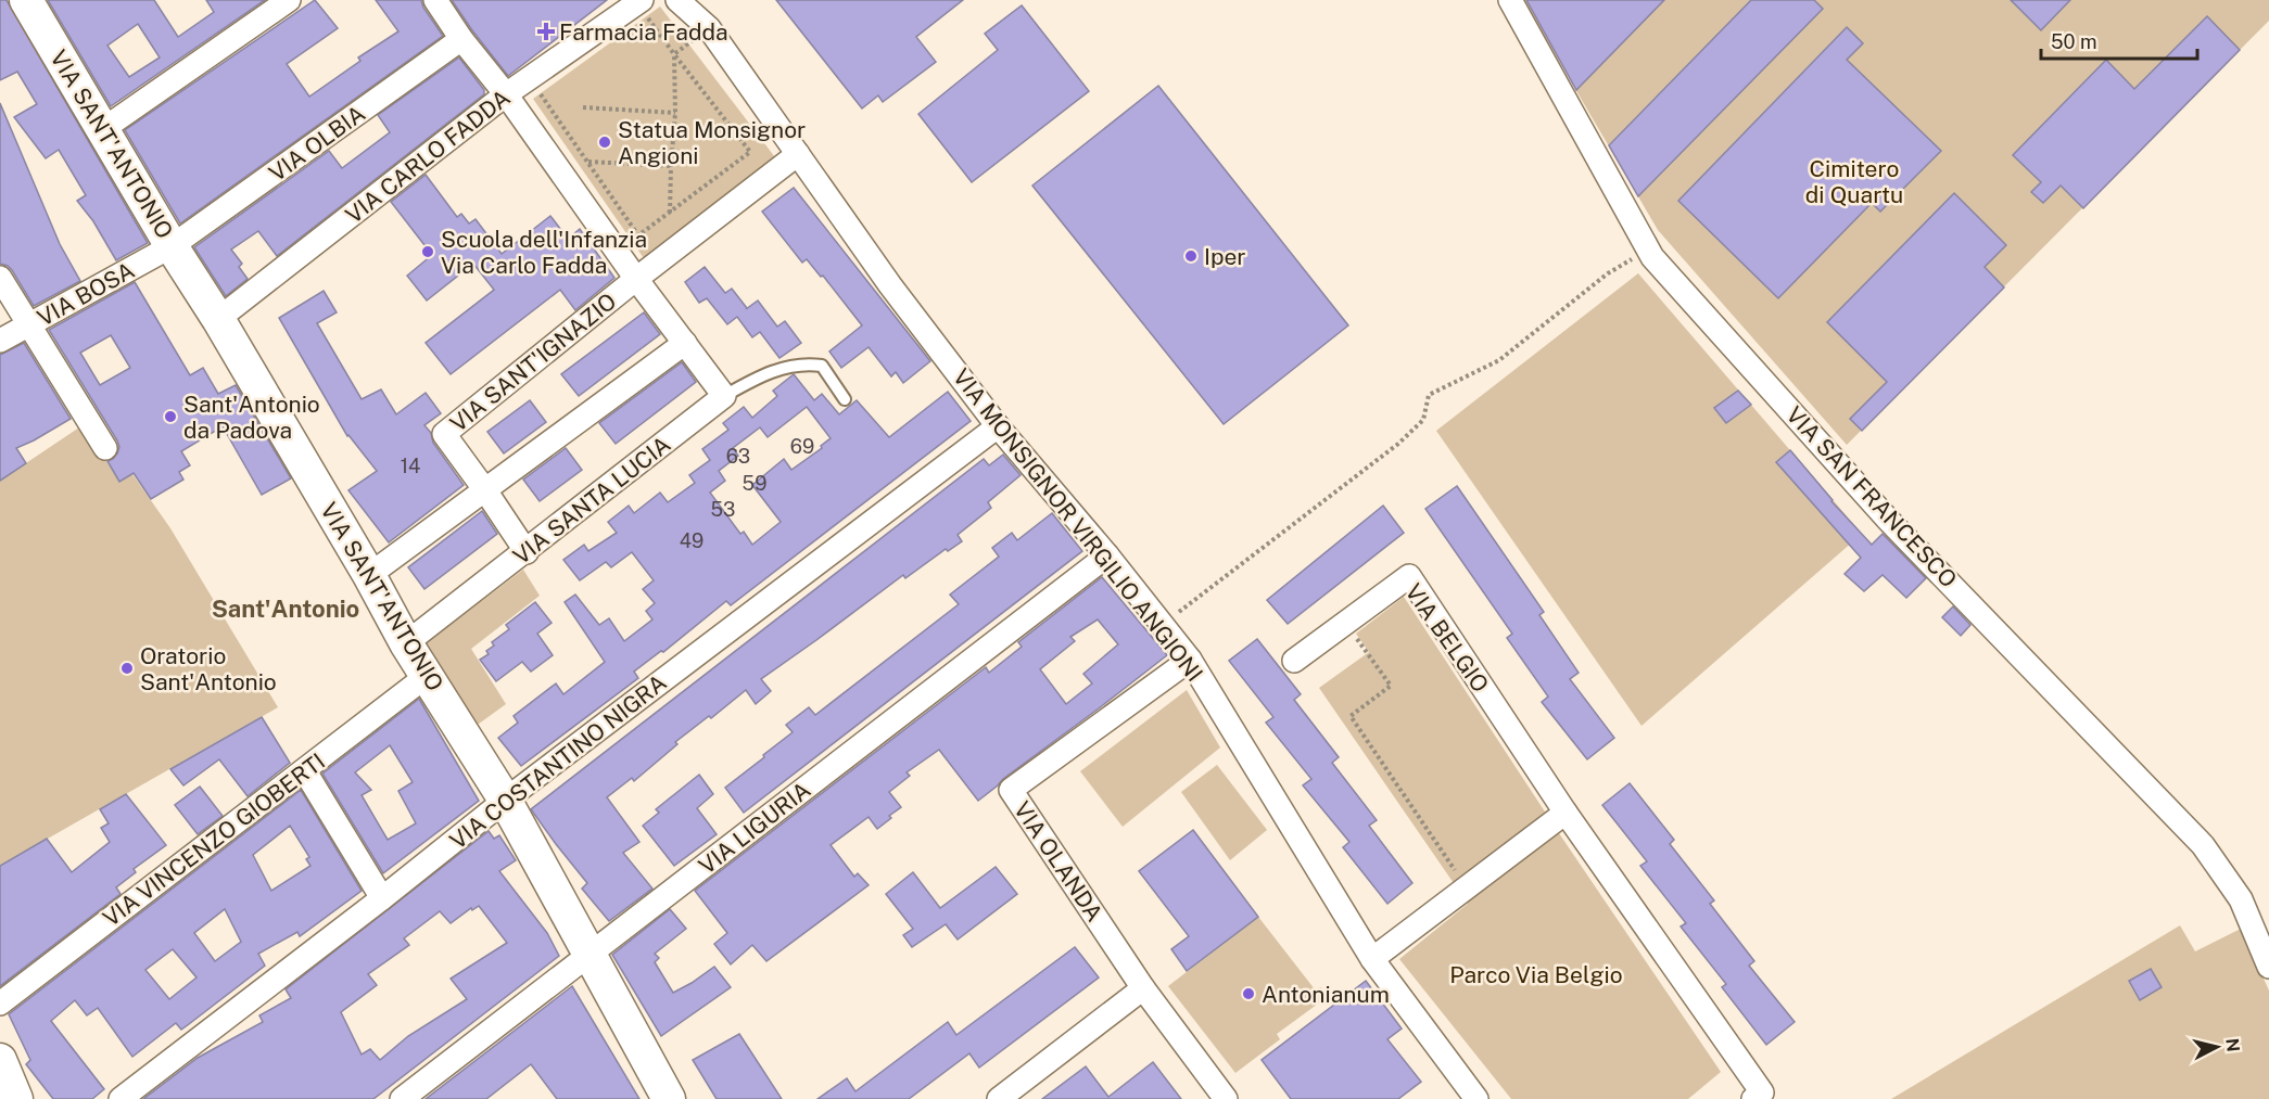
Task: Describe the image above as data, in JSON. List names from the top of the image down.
{
  "streets": {
    "street": [
      "VIA OLBIA",
      "VIA SANT'ANTONIO",
      "VIA CARLO FADDA",
      "VIA BOSA",
      "VIA SANT'IGNAZIO",
      "VIA SAN FRANCESCO",
      "VIA SANTA LUCIA",
      "VIA MONSIGNOR VIRGILIO ANGIONI",
      "VIA BELGIO",
      "VIA COSTANTINO NIGRA",
      "VIA LIGURIA",
      "VIA VINCENZO GIOBERTI",
      "VIA OLANDA"
    ]
  },
  "crossings": [
    ["VIA OLBIA", "VIA SANT'ANTONIO"],
    ["VIA OLBIA", "VIA BOSA"],
    ["VIA SANT'ANTONIO", "VIA CARLO FADDA"],
    ["VIA SANT'ANTONIO", "VIA BOSA"],
    ["VIA SANT'ANTONIO", "VIA SANTA LUCIA"],
    ["VIA SANT'ANTONIO", "VIA COSTANTINO NIGRA"],
    ["VIA SANT'ANTONIO", "VIA LIGURIA"],
    ["VIA SANT'ANTONIO", "VIA VINCENZO GIOBERTI"],
    ["VIA SANT'IGNAZIO", "VIA SANTA LUCIA"],
    ["VIA SANT'IGNAZIO", "VIA MONSIGNOR VIRGILIO ANGIONI"],
    ["VIA MONSIGNOR VIRGILIO ANGIONI", "VIA COSTANTINO NIGRA"],
    ["VIA MONSIGNOR VIRGILIO ANGIONI", "VIA LIGURIA"],
    ["VIA MONSIGNOR VIRGILIO ANGIONI", "VIA OLANDA"]
  ],
  "districts": ["Sant'Antonio"],
  "parks": ["Cimitero di Quartu", "Parco Via Belgio"],
  "places": {
    "health": ["Farmacia Fadda"],
    "other": [
      "Statua Monsignor Angioni",
      "Scuola dell'Infanzia Via Carlo Fadda",
      "Iper",
      "Sant'Antonio da Padova",
      "Oratorio Sant'Antonio",
      "Antonianum"
    ]
  },
  "house_numbers": [
    "69",
    "63",
    "14",
    "59",
    "53",
    "49"
  ],
  "scale_bar": "50 m",
  "north": "right"
}
